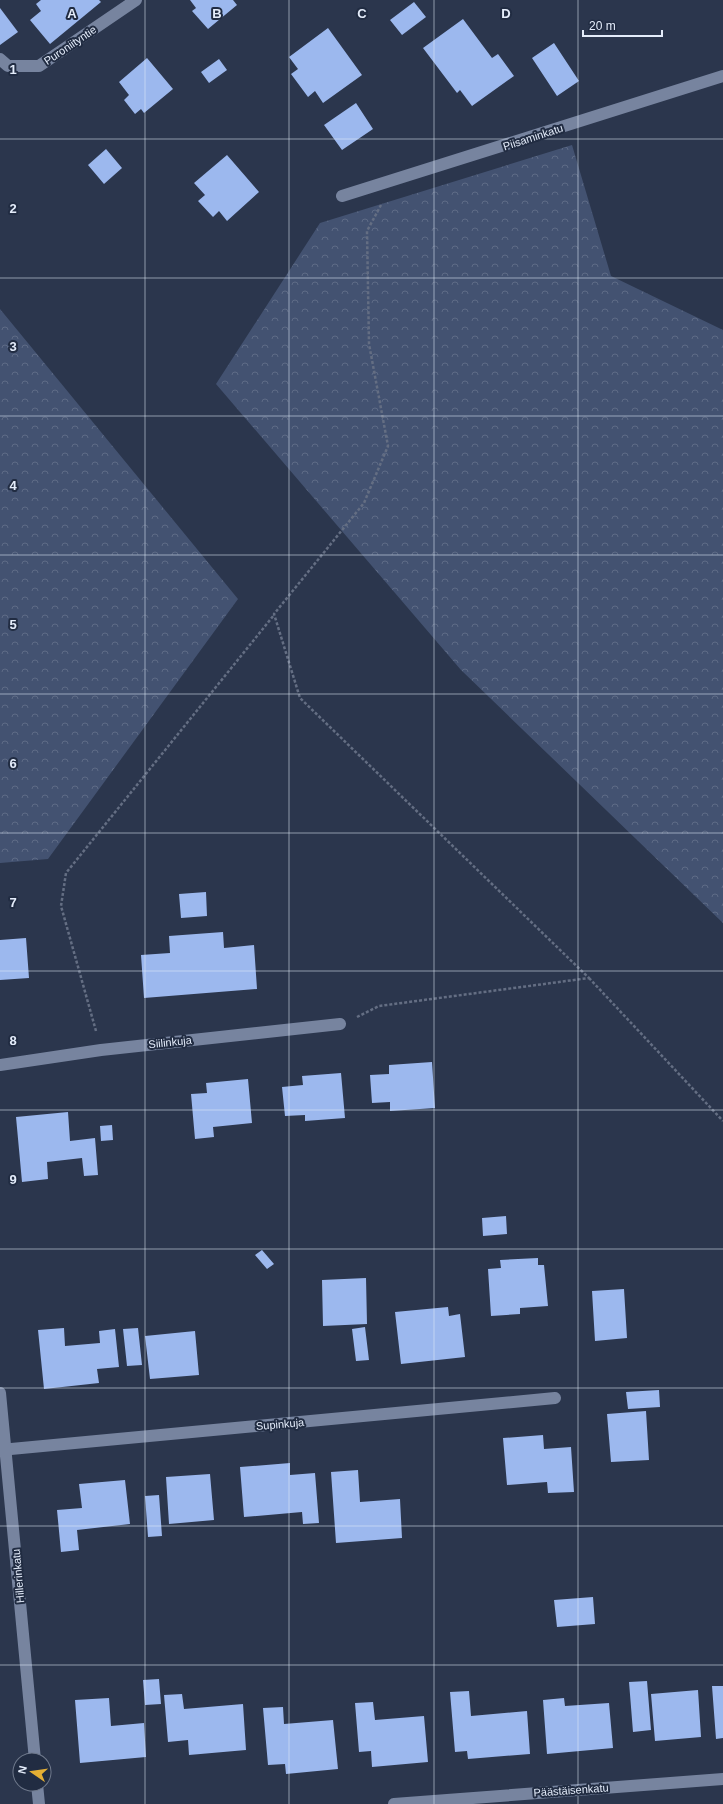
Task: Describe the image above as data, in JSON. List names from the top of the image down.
{
  "streets": {
    "street": [
      "Puroniityntie",
      "Piisaminkatu",
      "Siilinkuja",
      "Supinkuja",
      "Hillerinkatu",
      "Päästäisenkatu"
    ]
  },
  "crossings": [
    ["Supinkuja", "Hillerinkatu"]
  ],
  "scale_bar": "20 m",
  "north": "left",
  "grid": {
    "columns": [
      "A",
      "B",
      "C",
      "D"
    ],
    "rows": [
      "1",
      "2",
      "3",
      "4",
      "5",
      "6",
      "7",
      "8",
      "9"
    ]
  }
}
